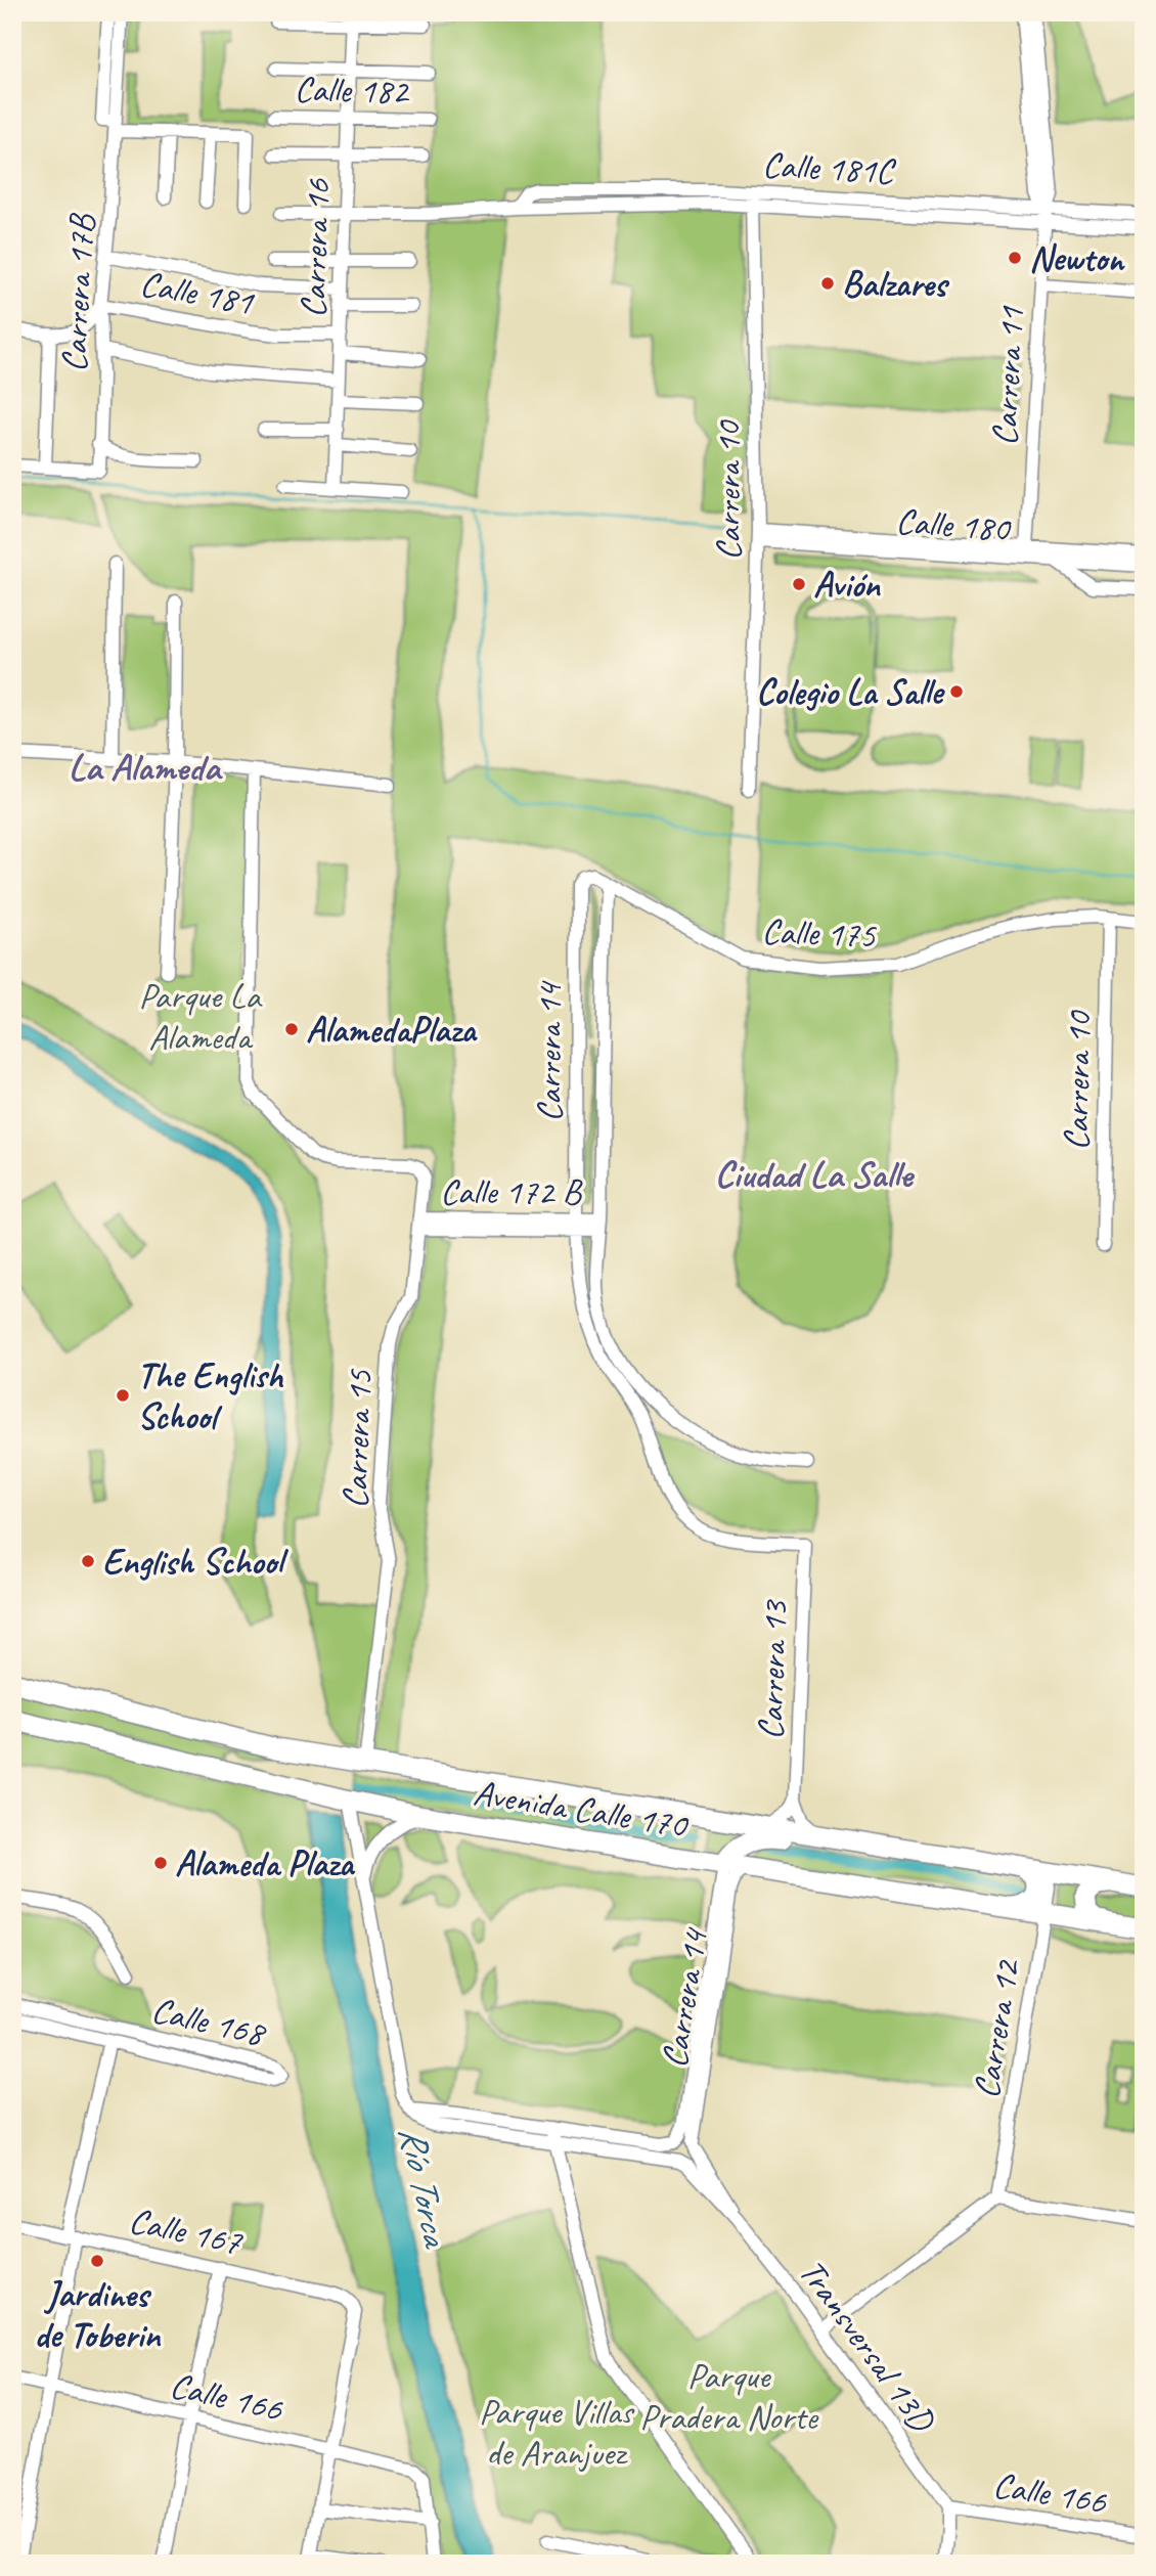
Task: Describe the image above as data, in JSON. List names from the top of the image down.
{
  "streets": {
    "main road": ["Avenida Calle 170"],
    "street": [
      "Calle 182",
      "Calle 181C",
      "Carrera 16",
      "Calle 181",
      "Carrera 17B",
      "Carrera 11",
      "Carrera 10",
      "Calle 180",
      "Calle 175",
      "Carrera 14",
      "Calle 172 B",
      "Carrera 15",
      "Carrera 13",
      "Calle 168",
      "Carrera 12",
      "Calle 167",
      "Transversal 13D",
      "Calle 166"
    ]
  },
  "crossings": [
    ["Calle 182", "Carrera 16"],
    ["Calle 181C", "Carrera 16"],
    ["Calle 181C", "Carrera 11"],
    ["Calle 181C", "Carrera 10"],
    ["Carrera 16", "Calle 181"],
    ["Calle 181", "Carrera 17B"],
    ["Carrera 11", "Calle 180"],
    ["Carrera 10", "Calle 180"],
    ["Carrera 10", "Calle 175"],
    ["Calle 175", "Carrera 14"],
    ["Carrera 14", "Calle 172 B"],
    ["Carrera 14", "Carrera 13"],
    ["Carrera 14", "Avenida Calle 170"],
    ["Calle 172 B", "Carrera 15"],
    ["Carrera 15", "Avenida Calle 170"],
    ["Avenida Calle 170", "Carrera 12"],
    ["Calle 167", "Calle 166"],
    ["Transversal 13D", "Calle 166"]
  ],
  "districts": ["La Alameda", "Ciudad La Salle"],
  "water": ["Río Torca"],
  "parks": ["Parque La Alameda", "Parque Pradera Norte", "Parque Villas de Aranjuez"],
  "places": [
    "Newton",
    "Balzares",
    "Avión",
    "Colegio La Salle",
    "AlamedaPlaza",
    "The English School",
    "English School",
    "Alameda Plaza",
    "Jardines de Toberin"
  ]
}
